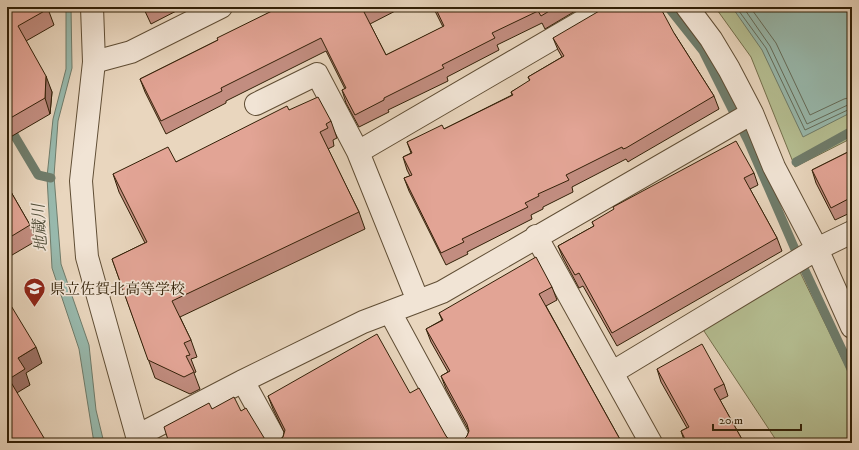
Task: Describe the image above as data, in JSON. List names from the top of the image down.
{
  "water": ["地蔵川"],
  "places": {
    "school or university": ["県立佐賀北高等学校"]
  },
  "scale_bar": "20 m"
}
